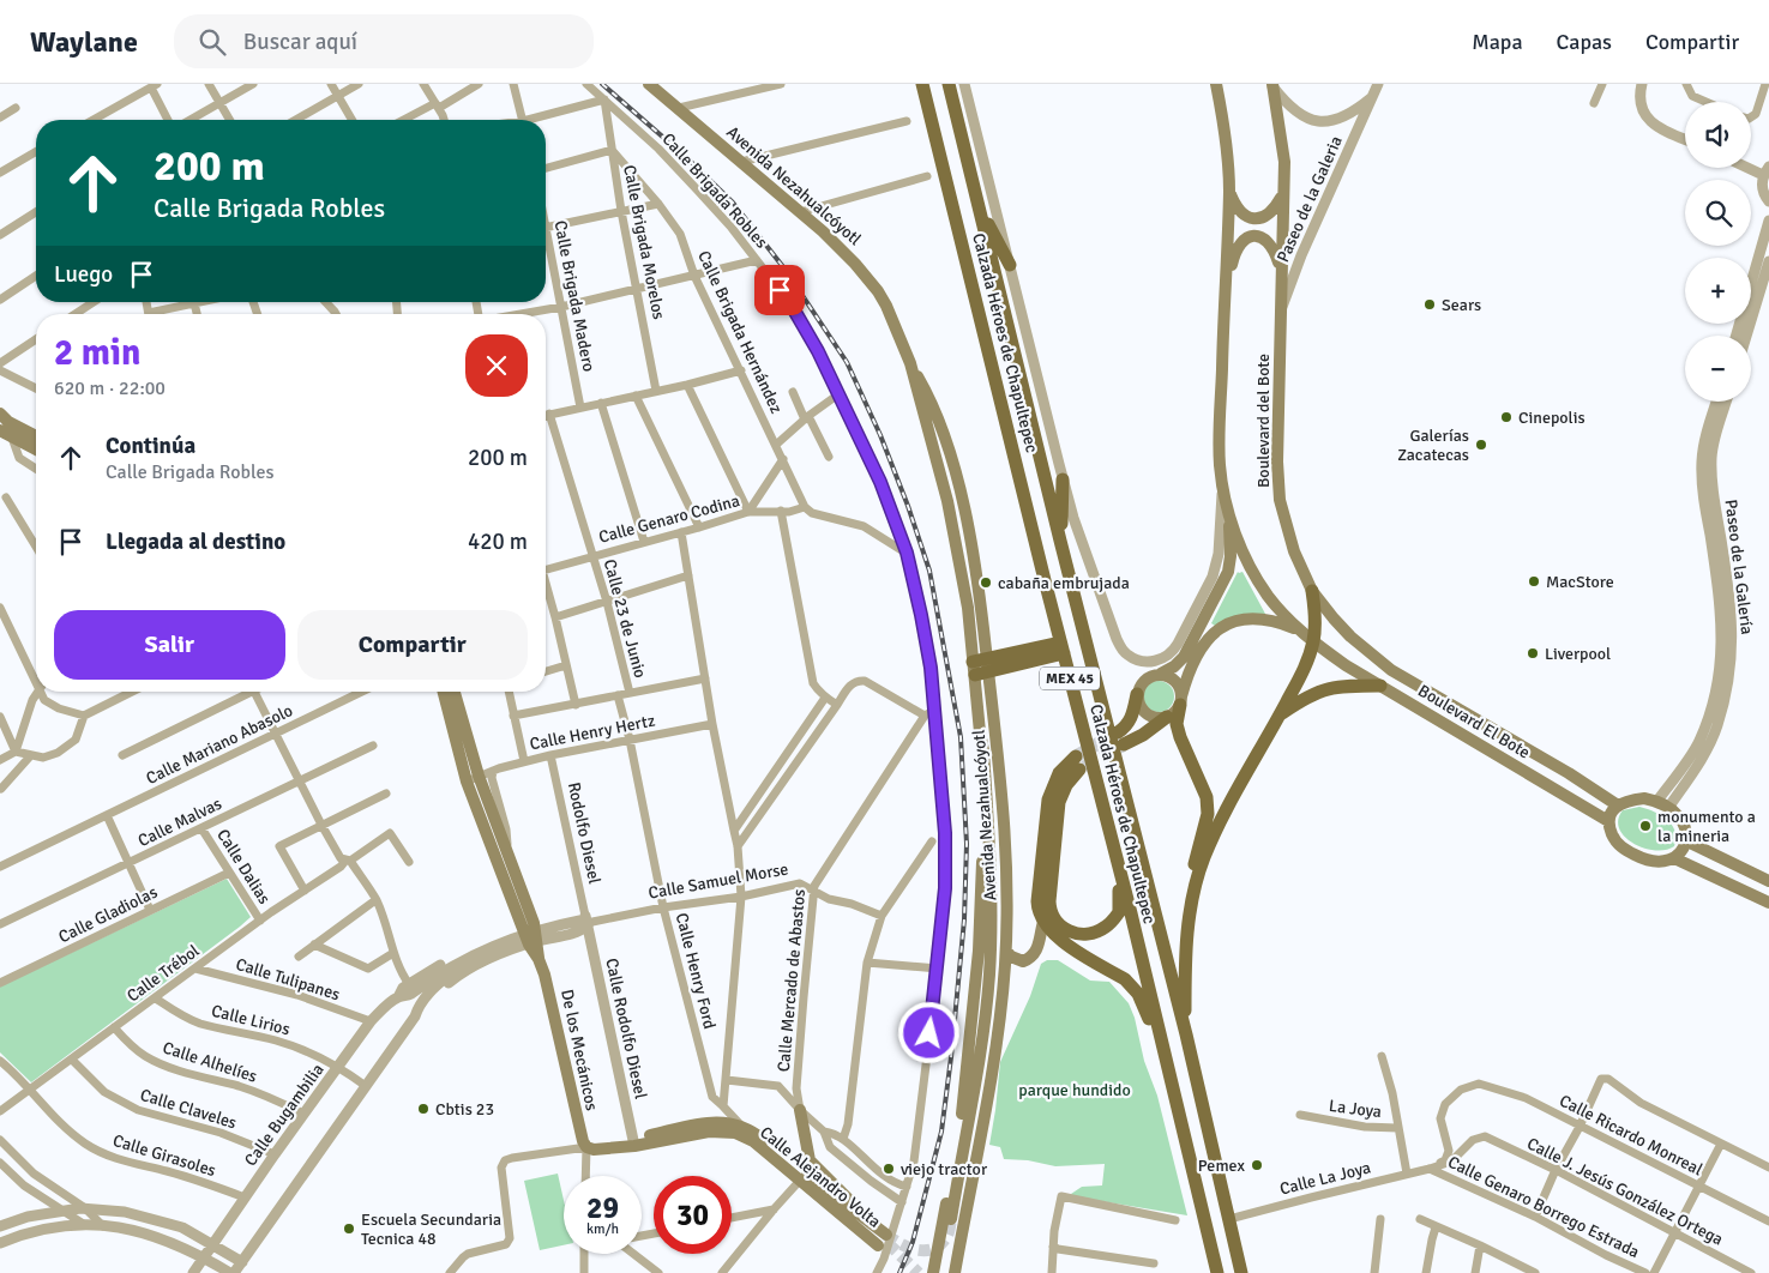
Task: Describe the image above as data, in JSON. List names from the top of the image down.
{
  "streets": {
    "main road": [
      "Avenida Nezahualcóyotl",
      "Calzada Héroes de Chapultepec",
      "Boulevard del Bote",
      "MEX 45",
      "Boulevard El Bote",
      "De los Mecánicos",
      "Calle Alejandro Volta"
    ],
    "street": [
      "Calle Brigada Robles",
      "Paseo de la Galeria",
      "Calle Brigada Morelos",
      "Calle Brigada Madero",
      "Calle Brigada Hernández",
      "Calle Genaro Codina",
      "Paseo de la Galería",
      "Calle 23 de Junio",
      "Calle Henry Hertz",
      "Calle Mariano Abasolo",
      "Calle Malvas",
      "Rodolfo Diesel",
      "Calle Dalias",
      "Calle Samuel Morse",
      "Calle Gladiolas",
      "Calle Henry Ford",
      "Calle Trébol",
      "Calle Tulipanes",
      "Calle Mercado de Abastos",
      "Calle Lirios",
      "Calle Rodolfo Diesel",
      "Calle Alhelíes",
      "Calle Claveles",
      "La Joya",
      "Calle Bugambilia",
      "Calle Ricardo Monreal",
      "Calle Girasoles",
      "Calle La Joya",
      "Calle J. Jesús González Ortega",
      "Calle Genaro Borrego Estrada"
    ]
  },
  "crossings": [
    ["Calle Brigada Robles", "Calle Brigada Morelos"],
    ["Calle Brigada Robles", "Calle Mercado de Abastos"],
    ["Paseo de la Galeria", "Boulevard del Bote"],
    ["Calle Brigada Morelos", "Calle Brigada Hernández"],
    ["Calle Brigada Hernández", "Calle Genaro Codina"],
    ["Calzada Héroes de Chapultepec", "Calle La Joya"],
    ["Boulevard del Bote", "Paseo de la Galería"],
    ["Boulevard del Bote", "Boulevard El Bote"],
    ["Calle Genaro Codina", "Calle 23 de Junio"],
    ["Paseo de la Galería", "Boulevard El Bote"],
    ["Calle Henry Hertz", "Rodolfo Diesel"],
    ["Calle Henry Hertz", "Calle Henry Ford"],
    ["Calle Malvas", "Calle Dalias"],
    ["Rodolfo Diesel", "Calle Samuel Morse"],
    ["Rodolfo Diesel", "Calle Rodolfo Diesel"],
    ["Calle Dalias", "Calle Gladiolas"],
    ["Calle Dalias", "Calle Trébol"],
    ["Calle Samuel Morse", "Calle Henry Ford"],
    ["Calle Samuel Morse", "Calle Mercado de Abastos"],
    ["Calle Samuel Morse", "Calle Rodolfo Diesel"],
    ["Calle Samuel Morse", "Calle Bugambilia"],
    ["Calle Henry Ford", "Calle Alejandro Volta"],
    ["Calle Trébol", "Calle Tulipanes"],
    ["Calle Trébol", "Calle Lirios"],
    ["Calle Trébol", "Calle Alhelíes"],
    ["Calle Trébol", "Calle Claveles"],
    ["Calle Trébol", "Calle Girasoles"],
    ["Calle Tulipanes", "Calle Bugambilia"],
    ["Calle Lirios", "Calle Bugambilia"],
    ["Calle Rodolfo Diesel", "Calle Alejandro Volta"],
    ["De los Mecánicos", "Calle Alejandro Volta"],
    ["Calle Alhelíes", "Calle Bugambilia"],
    ["Calle Claveles", "Calle Bugambilia"],
    ["La Joya", "Calle La Joya"],
    ["Calle Bugambilia", "Calle Girasoles"],
    ["Calle Ricardo Monreal", "Calle La Joya"],
    ["Calle Ricardo Monreal", "Calle Genaro Borrego Estrada"],
    ["Calle La Joya", "Calle J. Jesús González Ortega"],
    ["Calle La Joya", "Calle Genaro Borrego Estrada"]
  ],
  "parks": ["parque hundido"],
  "places": [
    "Sears",
    "Cinepolis",
    "Galerías Zacatecas",
    "MacStore",
    "cabaña embrujada",
    "Liverpool",
    "monumento a la mineria",
    "Cbtis 23",
    "Pemex",
    "viejo tractor",
    "Escuela Secundaria Tecnica 48"
  ],
  "page": {
    "header": "Waylane",
    "search": "Buscar aquí",
    "nav": ["Mapa", "Capas", "Compartir"],
    "map_buttons": ["+", "−"],
    "turn": ["200 m", "Calle Brigada Robles"],
    "then": "Luego",
    "heading": ["2 min", "620 m · 22:00"],
    "list": [
      {
        "name": "Continúa",
        "note": "Calle Brigada Robles",
        "value": "200 m"
      },
      {
        "name": "Llegada al destino",
        "value": "420 m"
      }
    ],
    "buttons": ["Salir", "Compartir"],
    "speed": "29 km/h",
    "limit": "30"
  }
}
